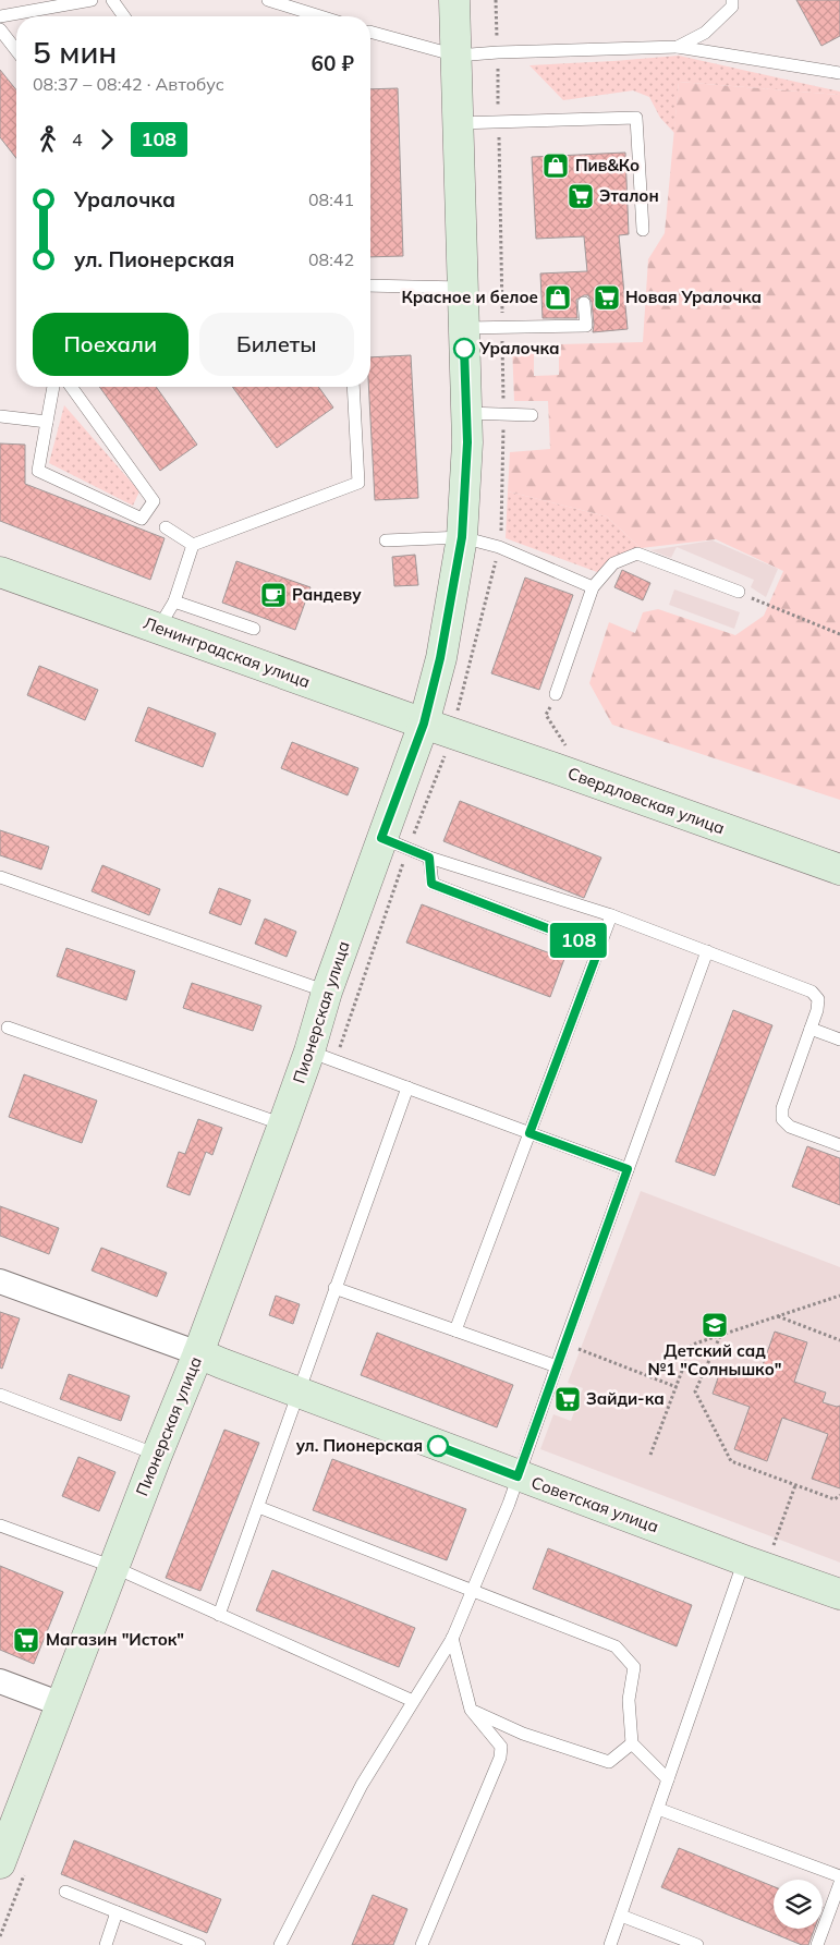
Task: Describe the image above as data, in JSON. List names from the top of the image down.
{
  "streets": {
    "street": [
      "Ленинградская улица",
      "Свердловская улица",
      "Пионерская улица",
      "Советская улица"
    ]
  },
  "crossings": [
    ["Ленинградская улица", "Свердловская улица"],
    ["Ленинградская улица", "Пионерская улица"],
    ["Пионерская улица", "Советская улица"]
  ],
  "places": {
    "shop": ["Пив&Ко", "Красное и белое"],
    "supermarket": [
      "Эталон",
      "Новая Уралочка",
      "Зайди-ка",
      "Магазин \"Исток\""
    ],
    "other": ["Уралочка", "ул. Пионерская"],
    "cafe": ["Рандеву"],
    "school or university": ["Детский сад №1 \"Солнышко\""]
  },
  "lines": ["bus line 108"],
  "page": {
    "on_map": "108",
    "heading": ["5 мин", "08:37 – 08:42 · Автобус", "60 ₽"],
    "legs": ["4", "108"],
    "list": [
      {
        "name": "Уралочка",
        "value": "08:41"
      },
      {
        "name": "ул. Пионерская",
        "value": "08:42"
      }
    ],
    "buttons": ["Поехали", "Билеты"]
  }
}
